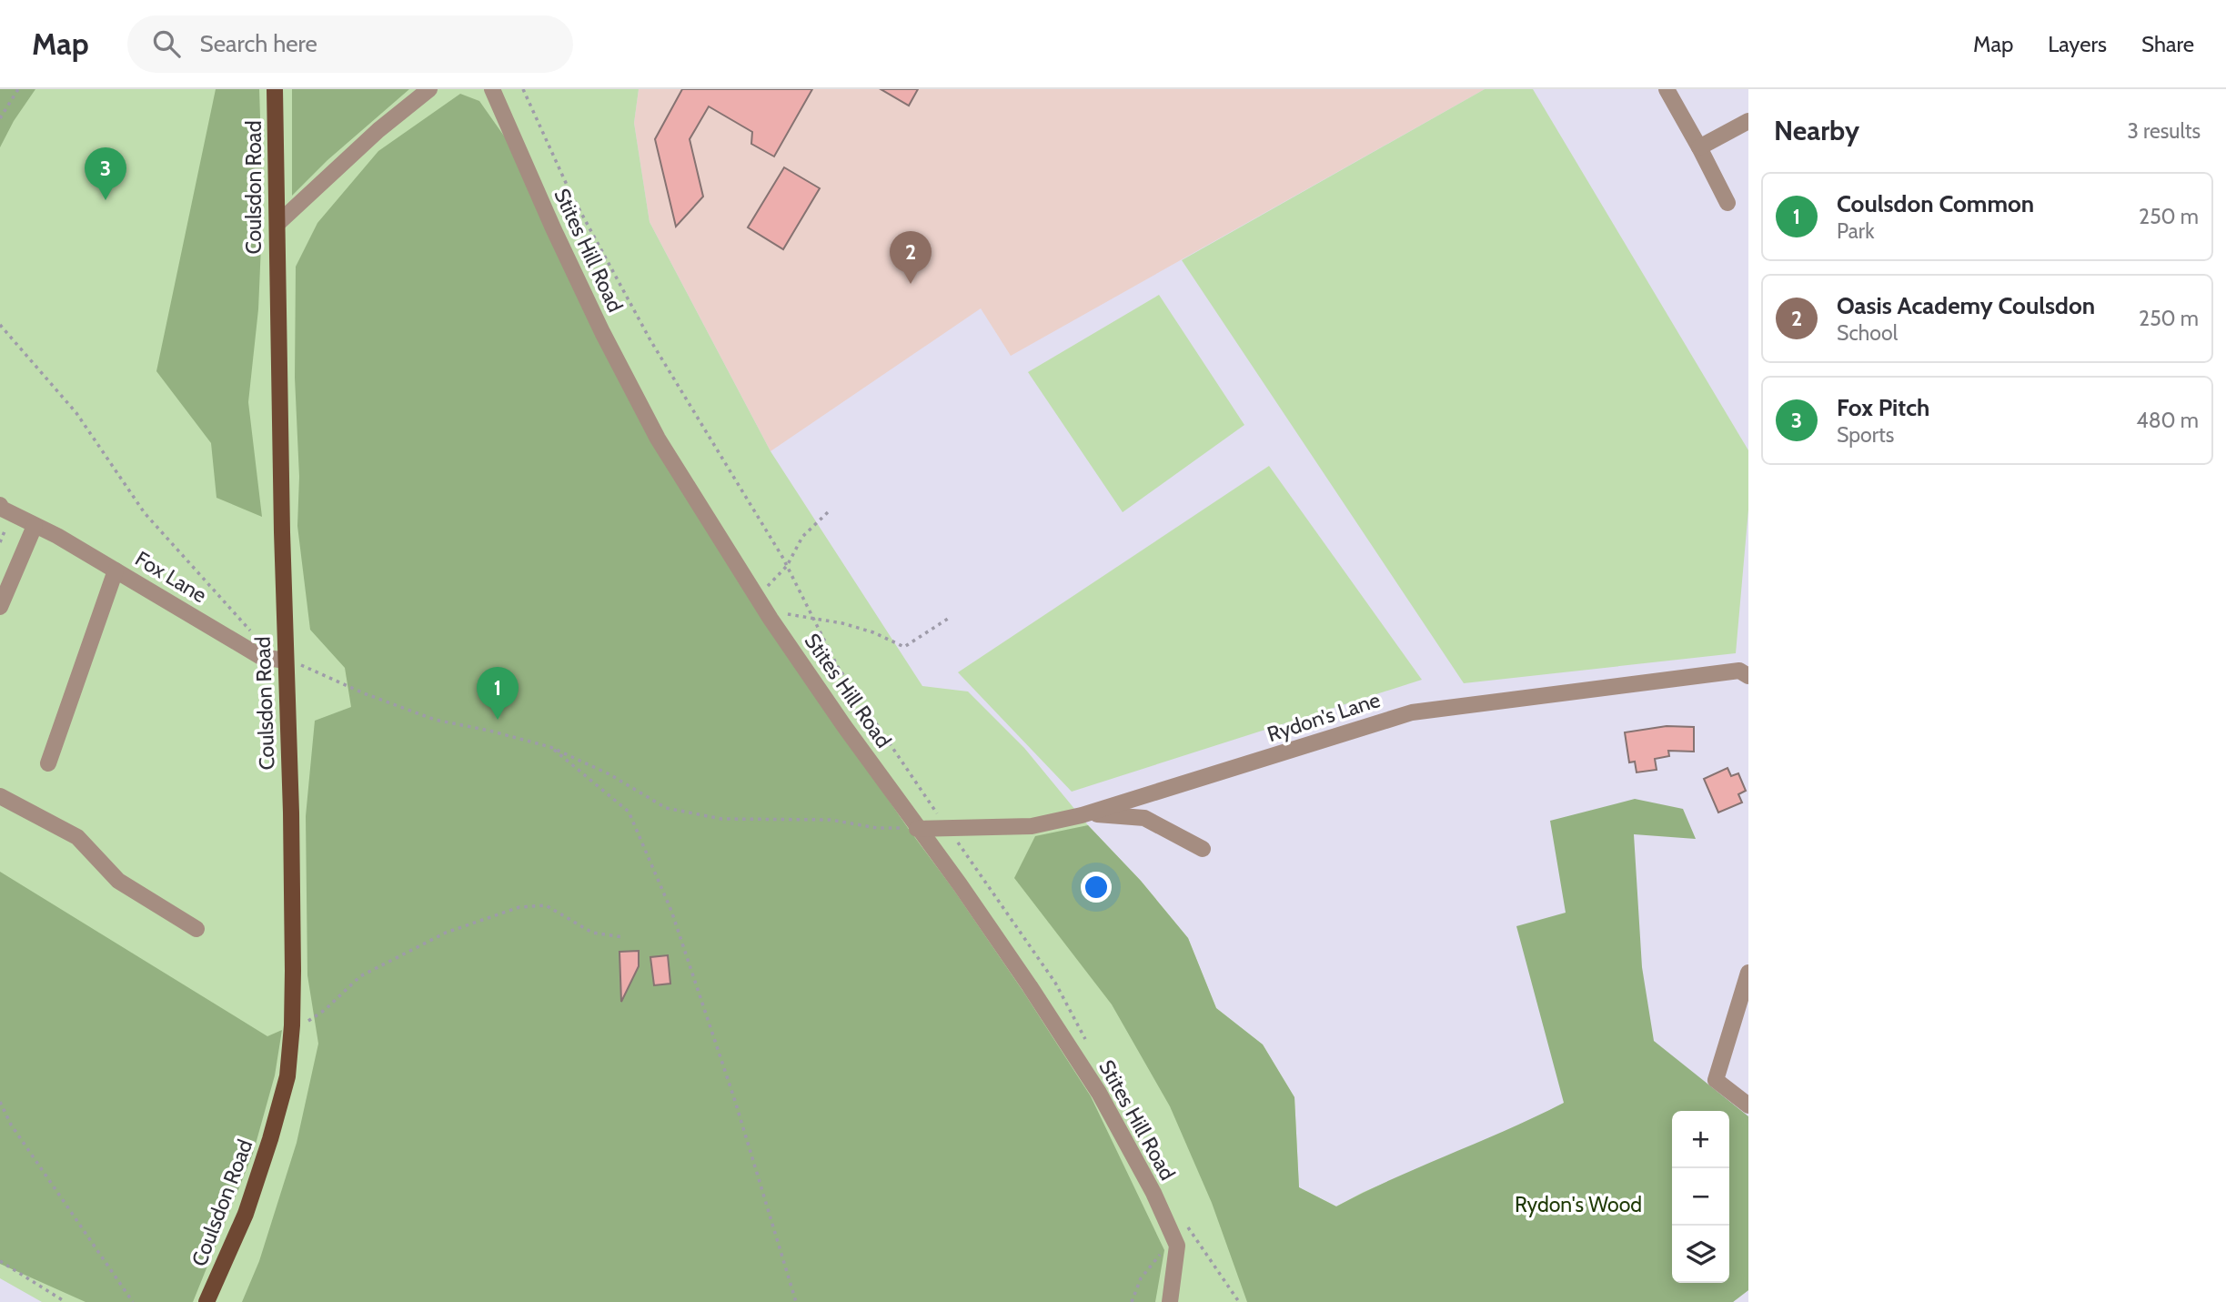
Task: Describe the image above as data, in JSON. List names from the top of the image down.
{
  "streets": {
    "main road": ["Coulsdon Road"],
    "street": ["Stites Hill Road", "Fox Lane", "Rydon's Lane"]
  },
  "crossings": [
    ["Coulsdon Road", "Fox Lane"],
    ["Stites Hill Road", "Rydon's Lane"]
  ],
  "parks": ["Rydon's Wood"],
  "page": {
    "header": "Map",
    "search": "Search here",
    "nav": ["Map", "Layers", "Share"],
    "heading": ["Nearby", "3 results"],
    "pins": ["3", "2", "1"],
    "list": [
      {
        "mark": "1",
        "name": "Coulsdon Common",
        "note": "Park",
        "value": "250 m"
      },
      {
        "mark": "2",
        "name": "Oasis Academy Coulsdon",
        "note": "School",
        "value": "250 m"
      },
      {
        "mark": "3",
        "name": "Fox Pitch",
        "note": "Sports",
        "value": "480 m"
      }
    ],
    "map_buttons": ["+", "−"]
  }
}
